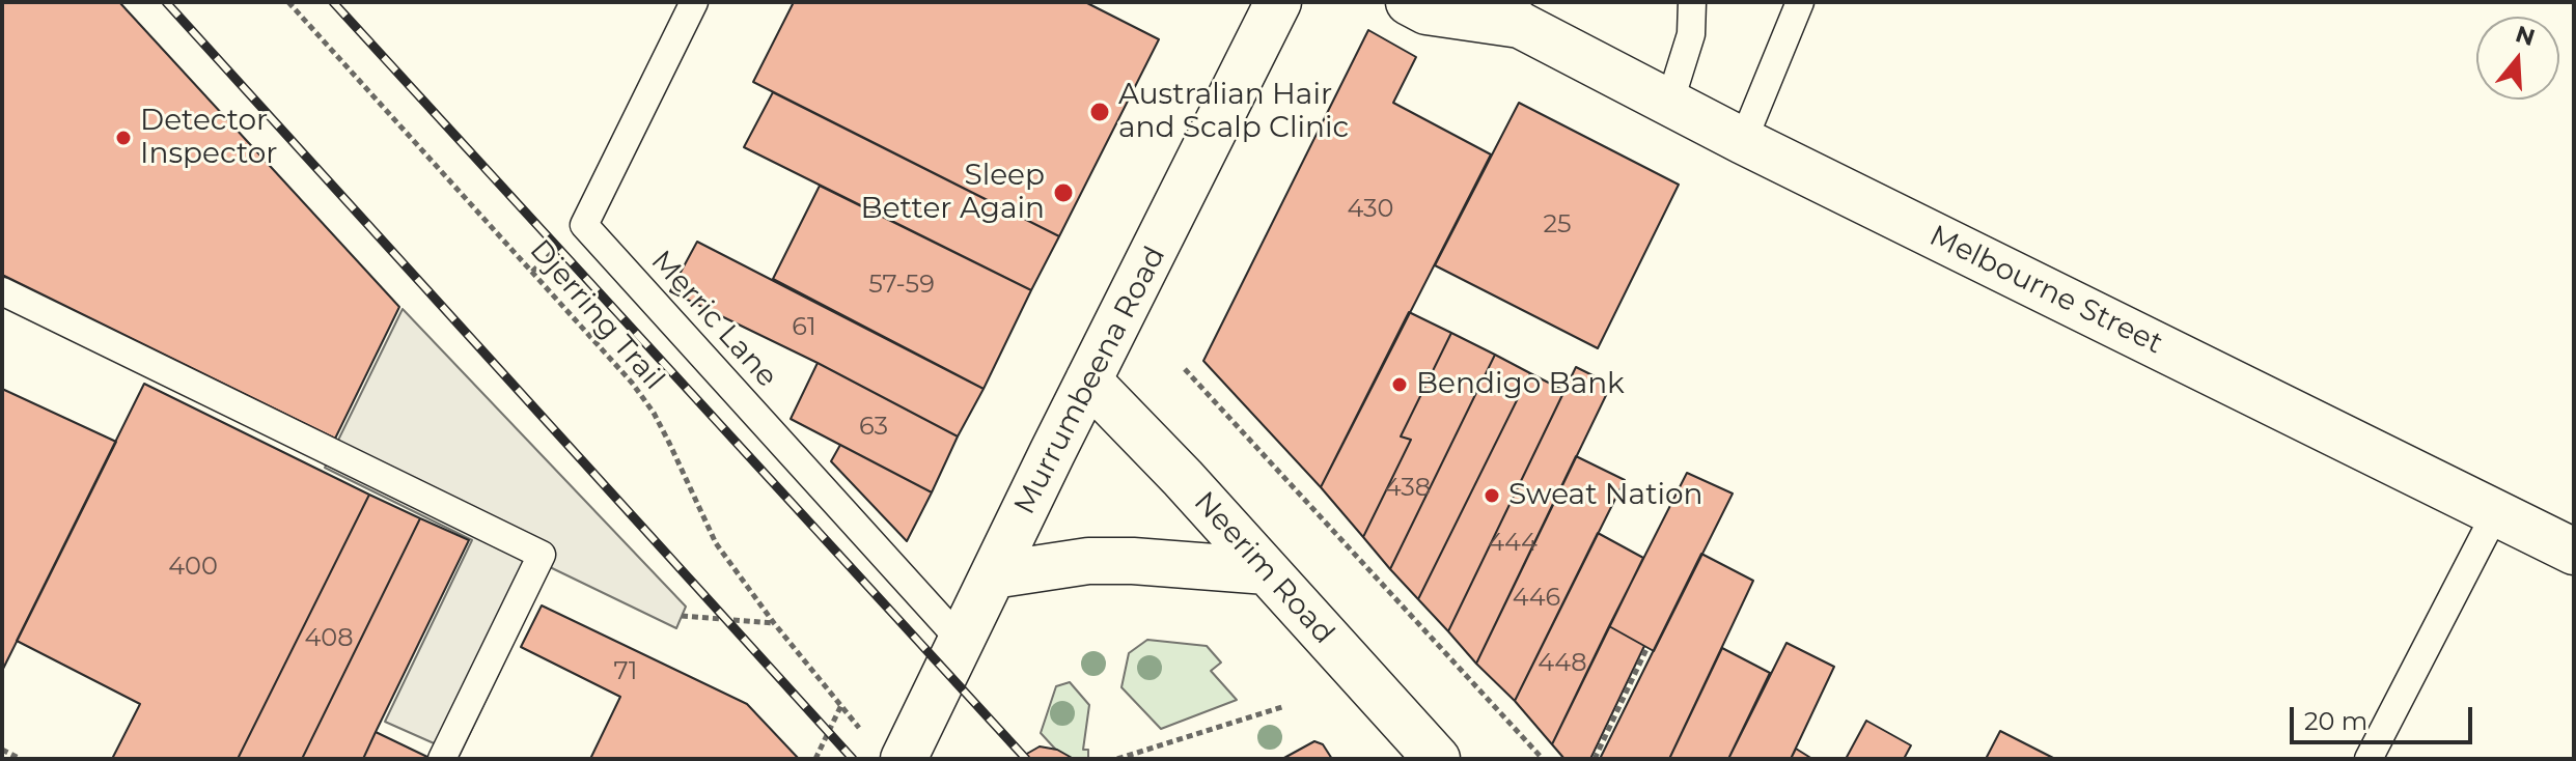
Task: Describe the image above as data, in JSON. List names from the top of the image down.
{
  "streets": {
    "street": ["Melbourne Street", "Murrumbeena Road", "Neerim Road"],
    "lane": ["Merric Lane"],
    "path": ["Djerring Trail"]
  },
  "crossings": [
    ["Merric Lane", "Murrumbeena Road"],
    ["Murrumbeena Road", "Neerim Road"]
  ],
  "places": [
    "Australian Hair and Scalp Clinic",
    "Detector Inspector",
    "Sleep Better Again",
    "Bendigo Bank",
    "Sweat Nation"
  ],
  "house_numbers": [
    "430",
    "25",
    "57-59",
    "61",
    "63",
    "438",
    "444",
    "400",
    "446",
    "408",
    "448",
    "71"
  ],
  "scale_bar": "20 m",
  "north": "top"
}
